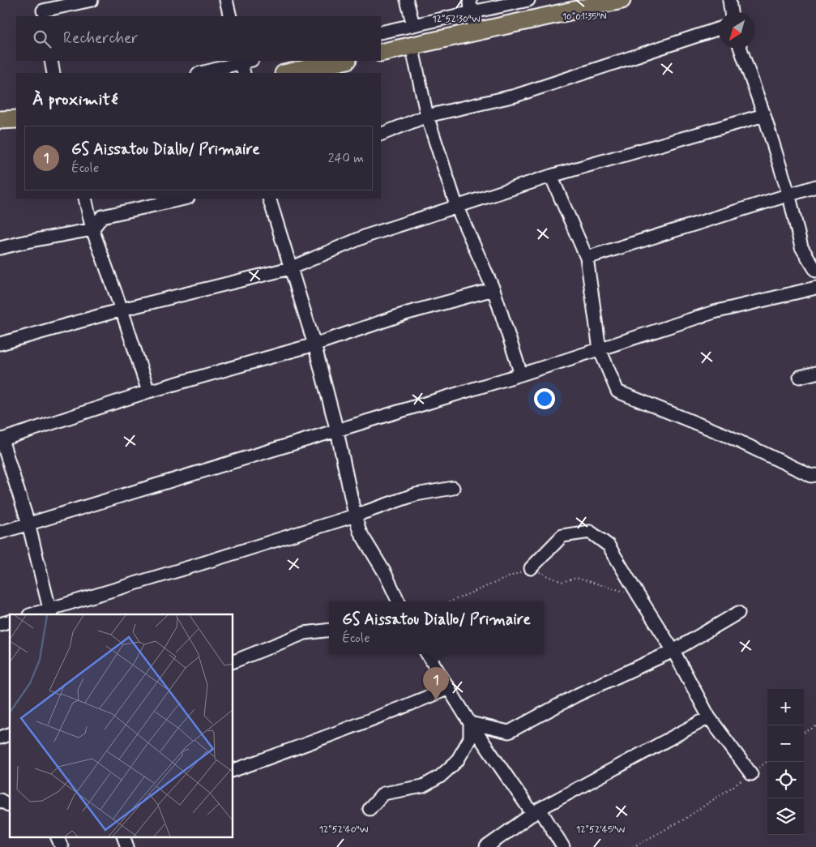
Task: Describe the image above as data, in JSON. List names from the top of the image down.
{
  "north": "bottom left",
  "page": {
    "search": "Rechercher",
    "heading": "À proximité",
    "list": [
      {
        "mark": "1",
        "name": "GS Aissatou Diallo/ Primaire",
        "note": "École",
        "value": "240 m"
      }
    ],
    "popup": ["GS Aissatou Diallo/ Primaire", "École"],
    "pins": "1",
    "map_buttons": ["+", "−"]
  },
  "coordinates": [
    "10°01'35\"N",
    "12°52'30\"W",
    "12°52'40\"W",
    "12°52'45\"W"
  ]
}
